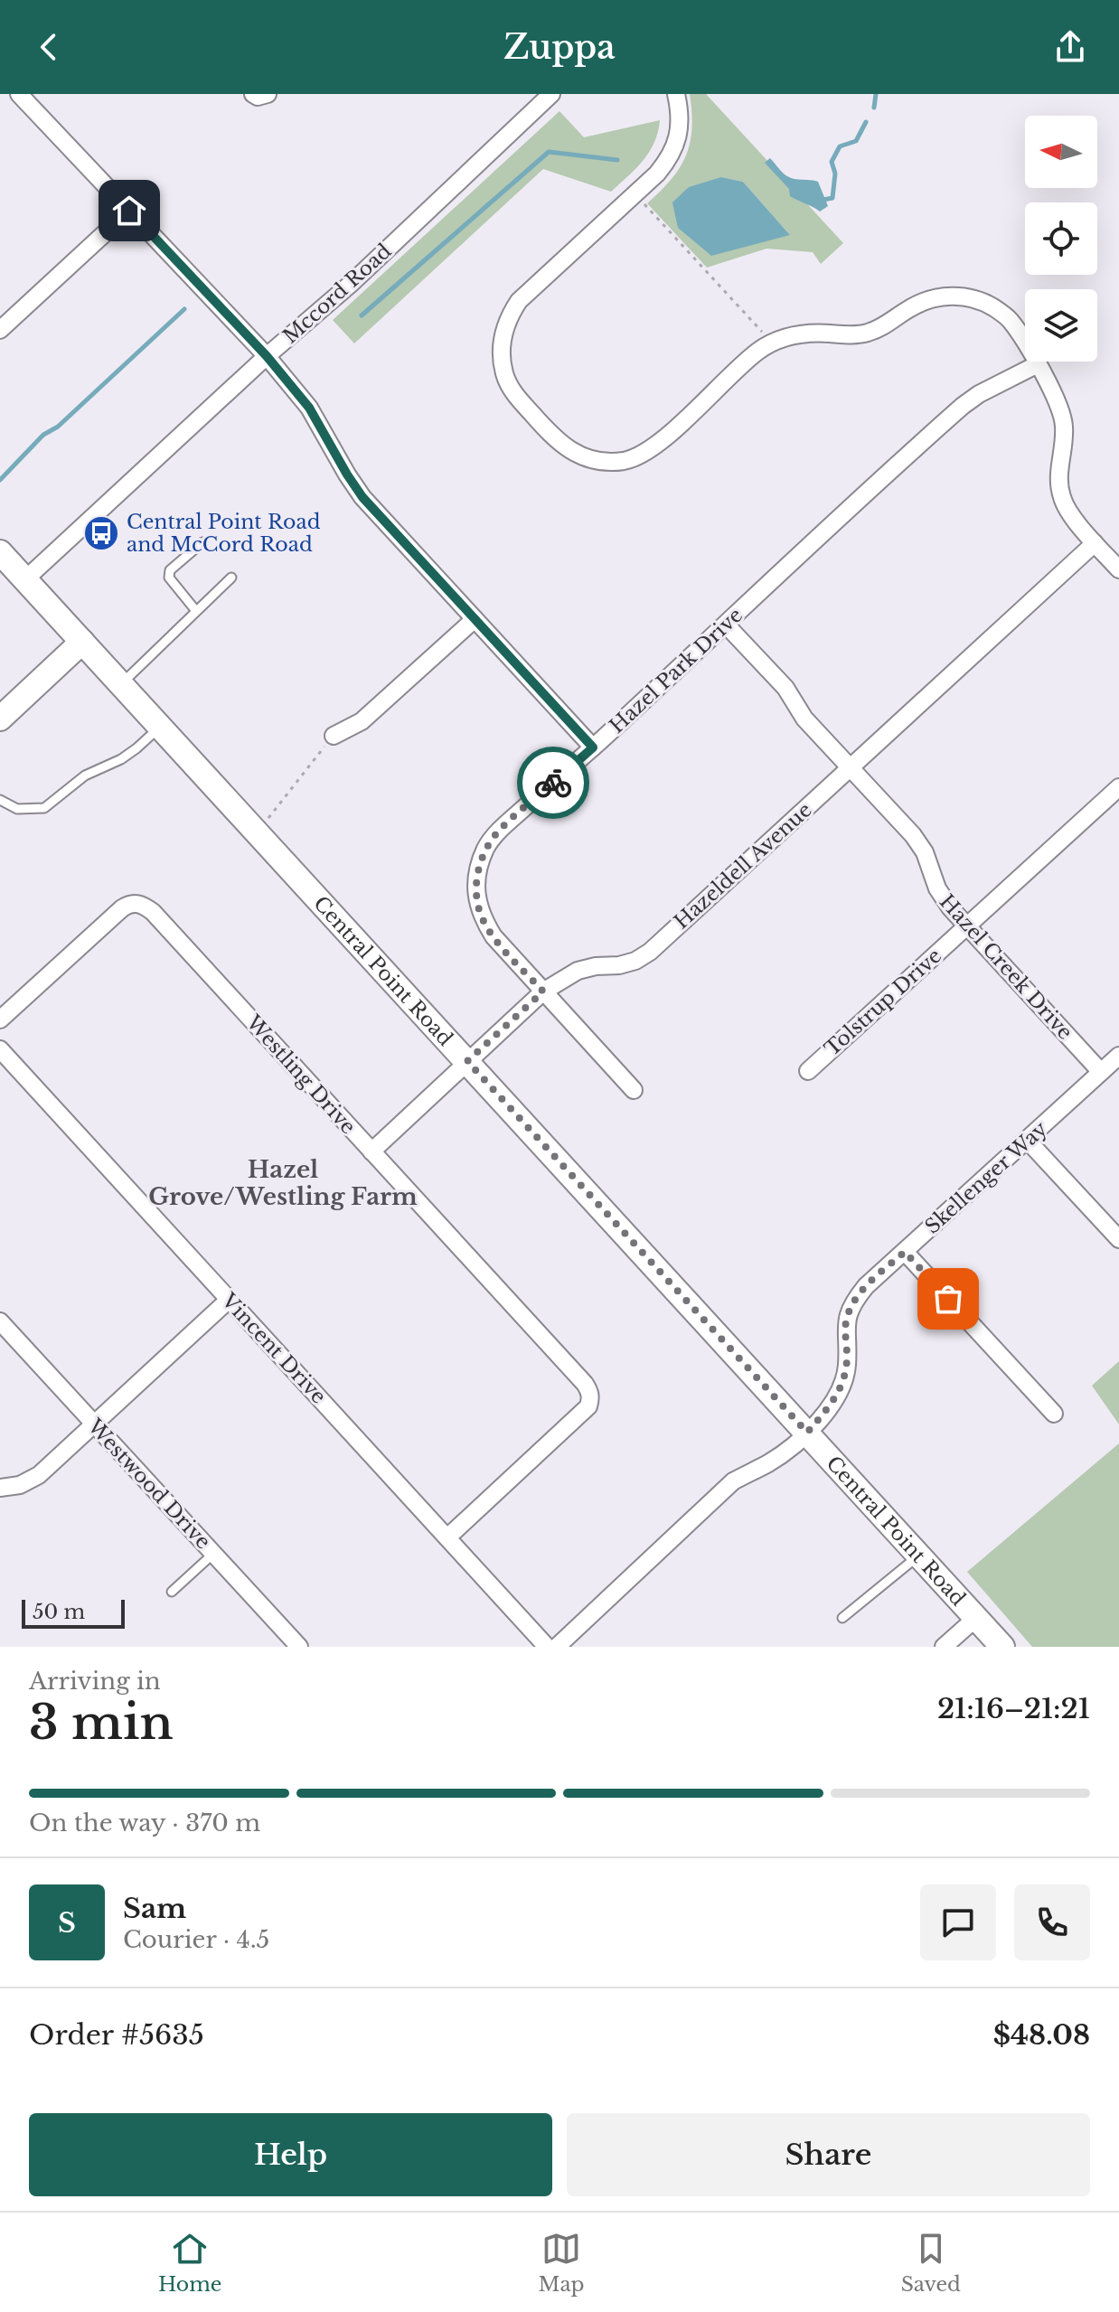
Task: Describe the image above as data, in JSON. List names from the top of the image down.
{
  "streets": {
    "street": [
      "Mccord Road",
      "Hazel Park Drive",
      "Hazeldell Avenue",
      "Hazel Creek Drive",
      "Central Point Road",
      "Tolstrup Drive",
      "Westling Drive",
      "Skellenger Way",
      "Vincent Drive",
      "Westwood Drive"
    ]
  },
  "crossings": [
    ["Mccord Road", "Central Point Road"],
    ["Hazel Park Drive", "Hazeldell Avenue"],
    ["Hazel Park Drive", "Hazel Creek Drive"],
    ["Hazeldell Avenue", "Hazel Creek Drive"],
    ["Hazeldell Avenue", "Central Point Road"],
    ["Hazeldell Avenue", "Westling Drive"],
    ["Hazel Creek Drive", "Tolstrup Drive"],
    ["Hazel Creek Drive", "Skellenger Way"],
    ["Central Point Road", "Skellenger Way"],
    ["Westling Drive", "Vincent Drive"]
  ],
  "districts": ["Hazel Grove/Westling Farm"],
  "places": {
    "bus stop": ["Central Point Road and McCord Road"]
  },
  "scale_bar": "50 m",
  "north": "left",
  "page": {
    "header": "Zuppa",
    "scale": "50 m",
    "heading": ["3 min", "Arriving in", "21:16–21:21"],
    "panel": [
      "Sam",
      "Courier · 4.5",
      "Order #5635",
      "$48.08"
    ],
    "bar": "On the way · 370 m",
    "round": "S",
    "buttons": ["Help", "Share"],
    "tabs": ["Home", "Map", "Saved"]
  }
}
